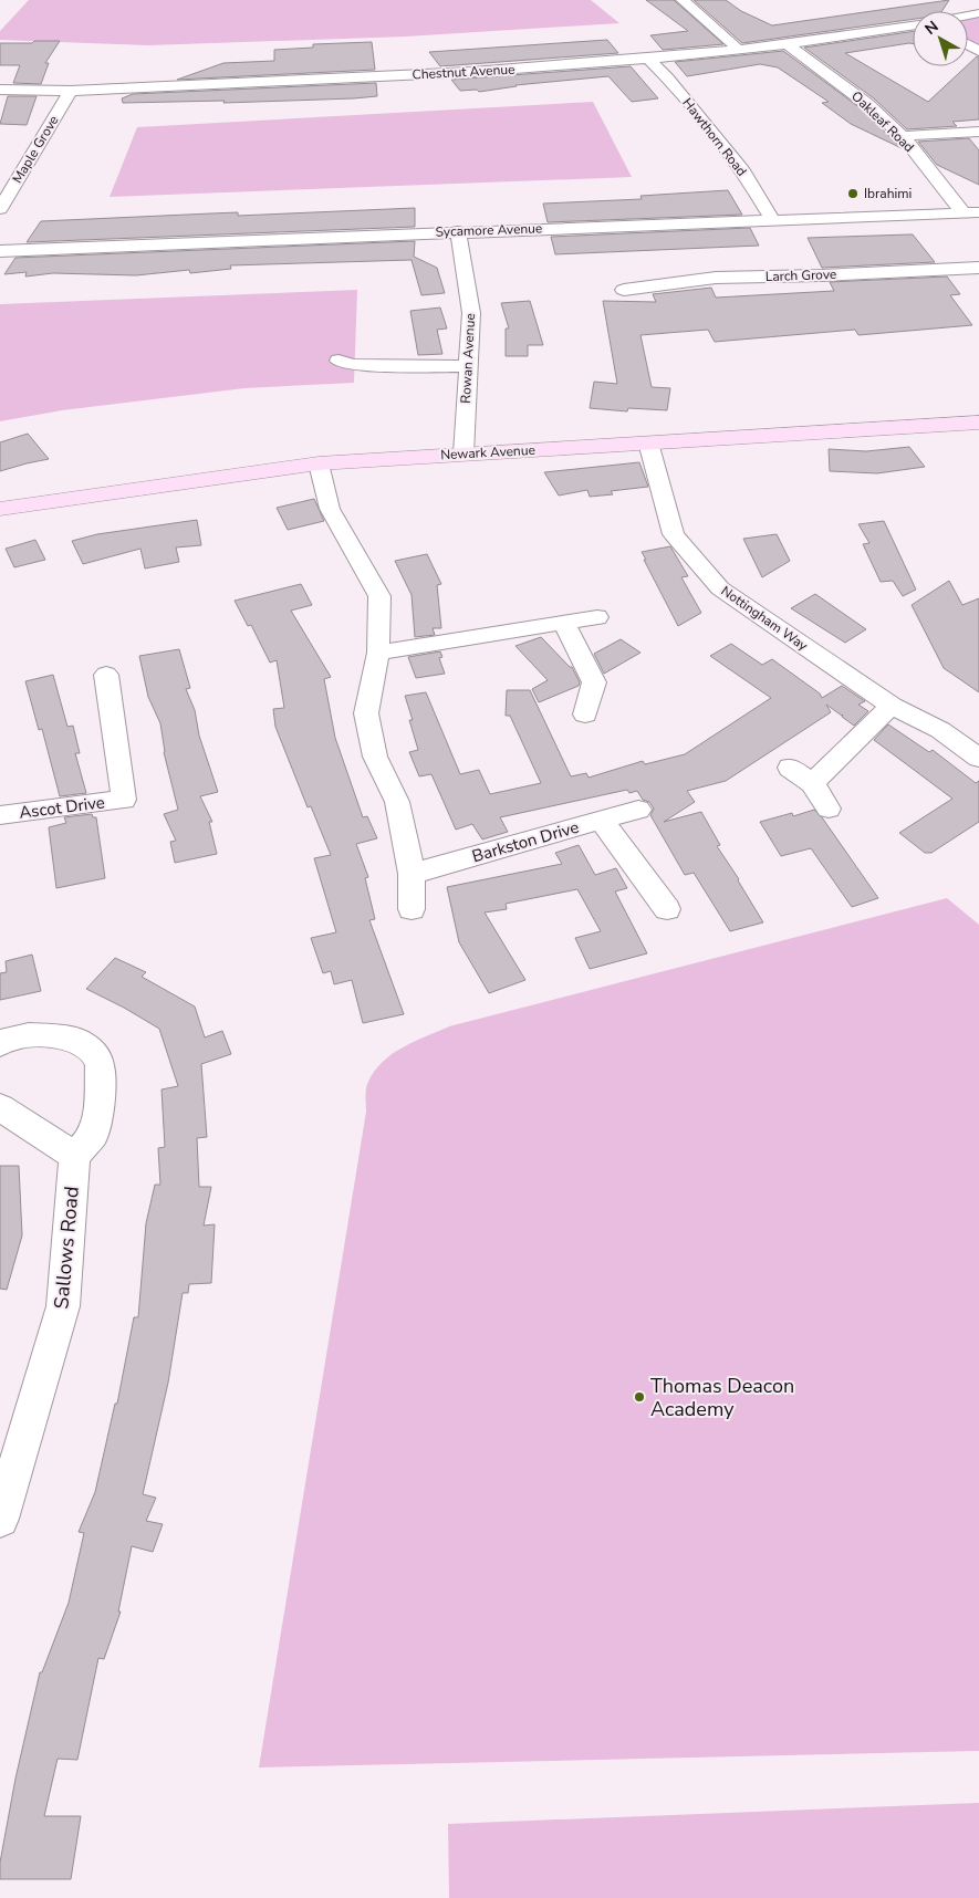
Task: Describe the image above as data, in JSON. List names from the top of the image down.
{
  "streets": {
    "street": [
      "Chestnut Avenue",
      "Oakleaf Road",
      "Hawthorn Road",
      "Maple Grove",
      "Sycamore Avenue",
      "Larch Grove",
      "Rowan Avenue",
      "Newark Avenue",
      "Nottingham Way",
      "Ascot Drive",
      "Barkston Drive",
      "Sallows Road"
    ]
  },
  "crossings": [
    ["Chestnut Avenue", "Oakleaf Road"],
    ["Chestnut Avenue", "Hawthorn Road"],
    ["Chestnut Avenue", "Maple Grove"],
    ["Oakleaf Road", "Sycamore Avenue"],
    ["Hawthorn Road", "Sycamore Avenue"],
    ["Sycamore Avenue", "Rowan Avenue"],
    ["Rowan Avenue", "Newark Avenue"],
    ["Newark Avenue", "Nottingham Way"]
  ],
  "places": ["Ibrahimi", "Thomas Deacon Academy"],
  "north": "top left"
}
